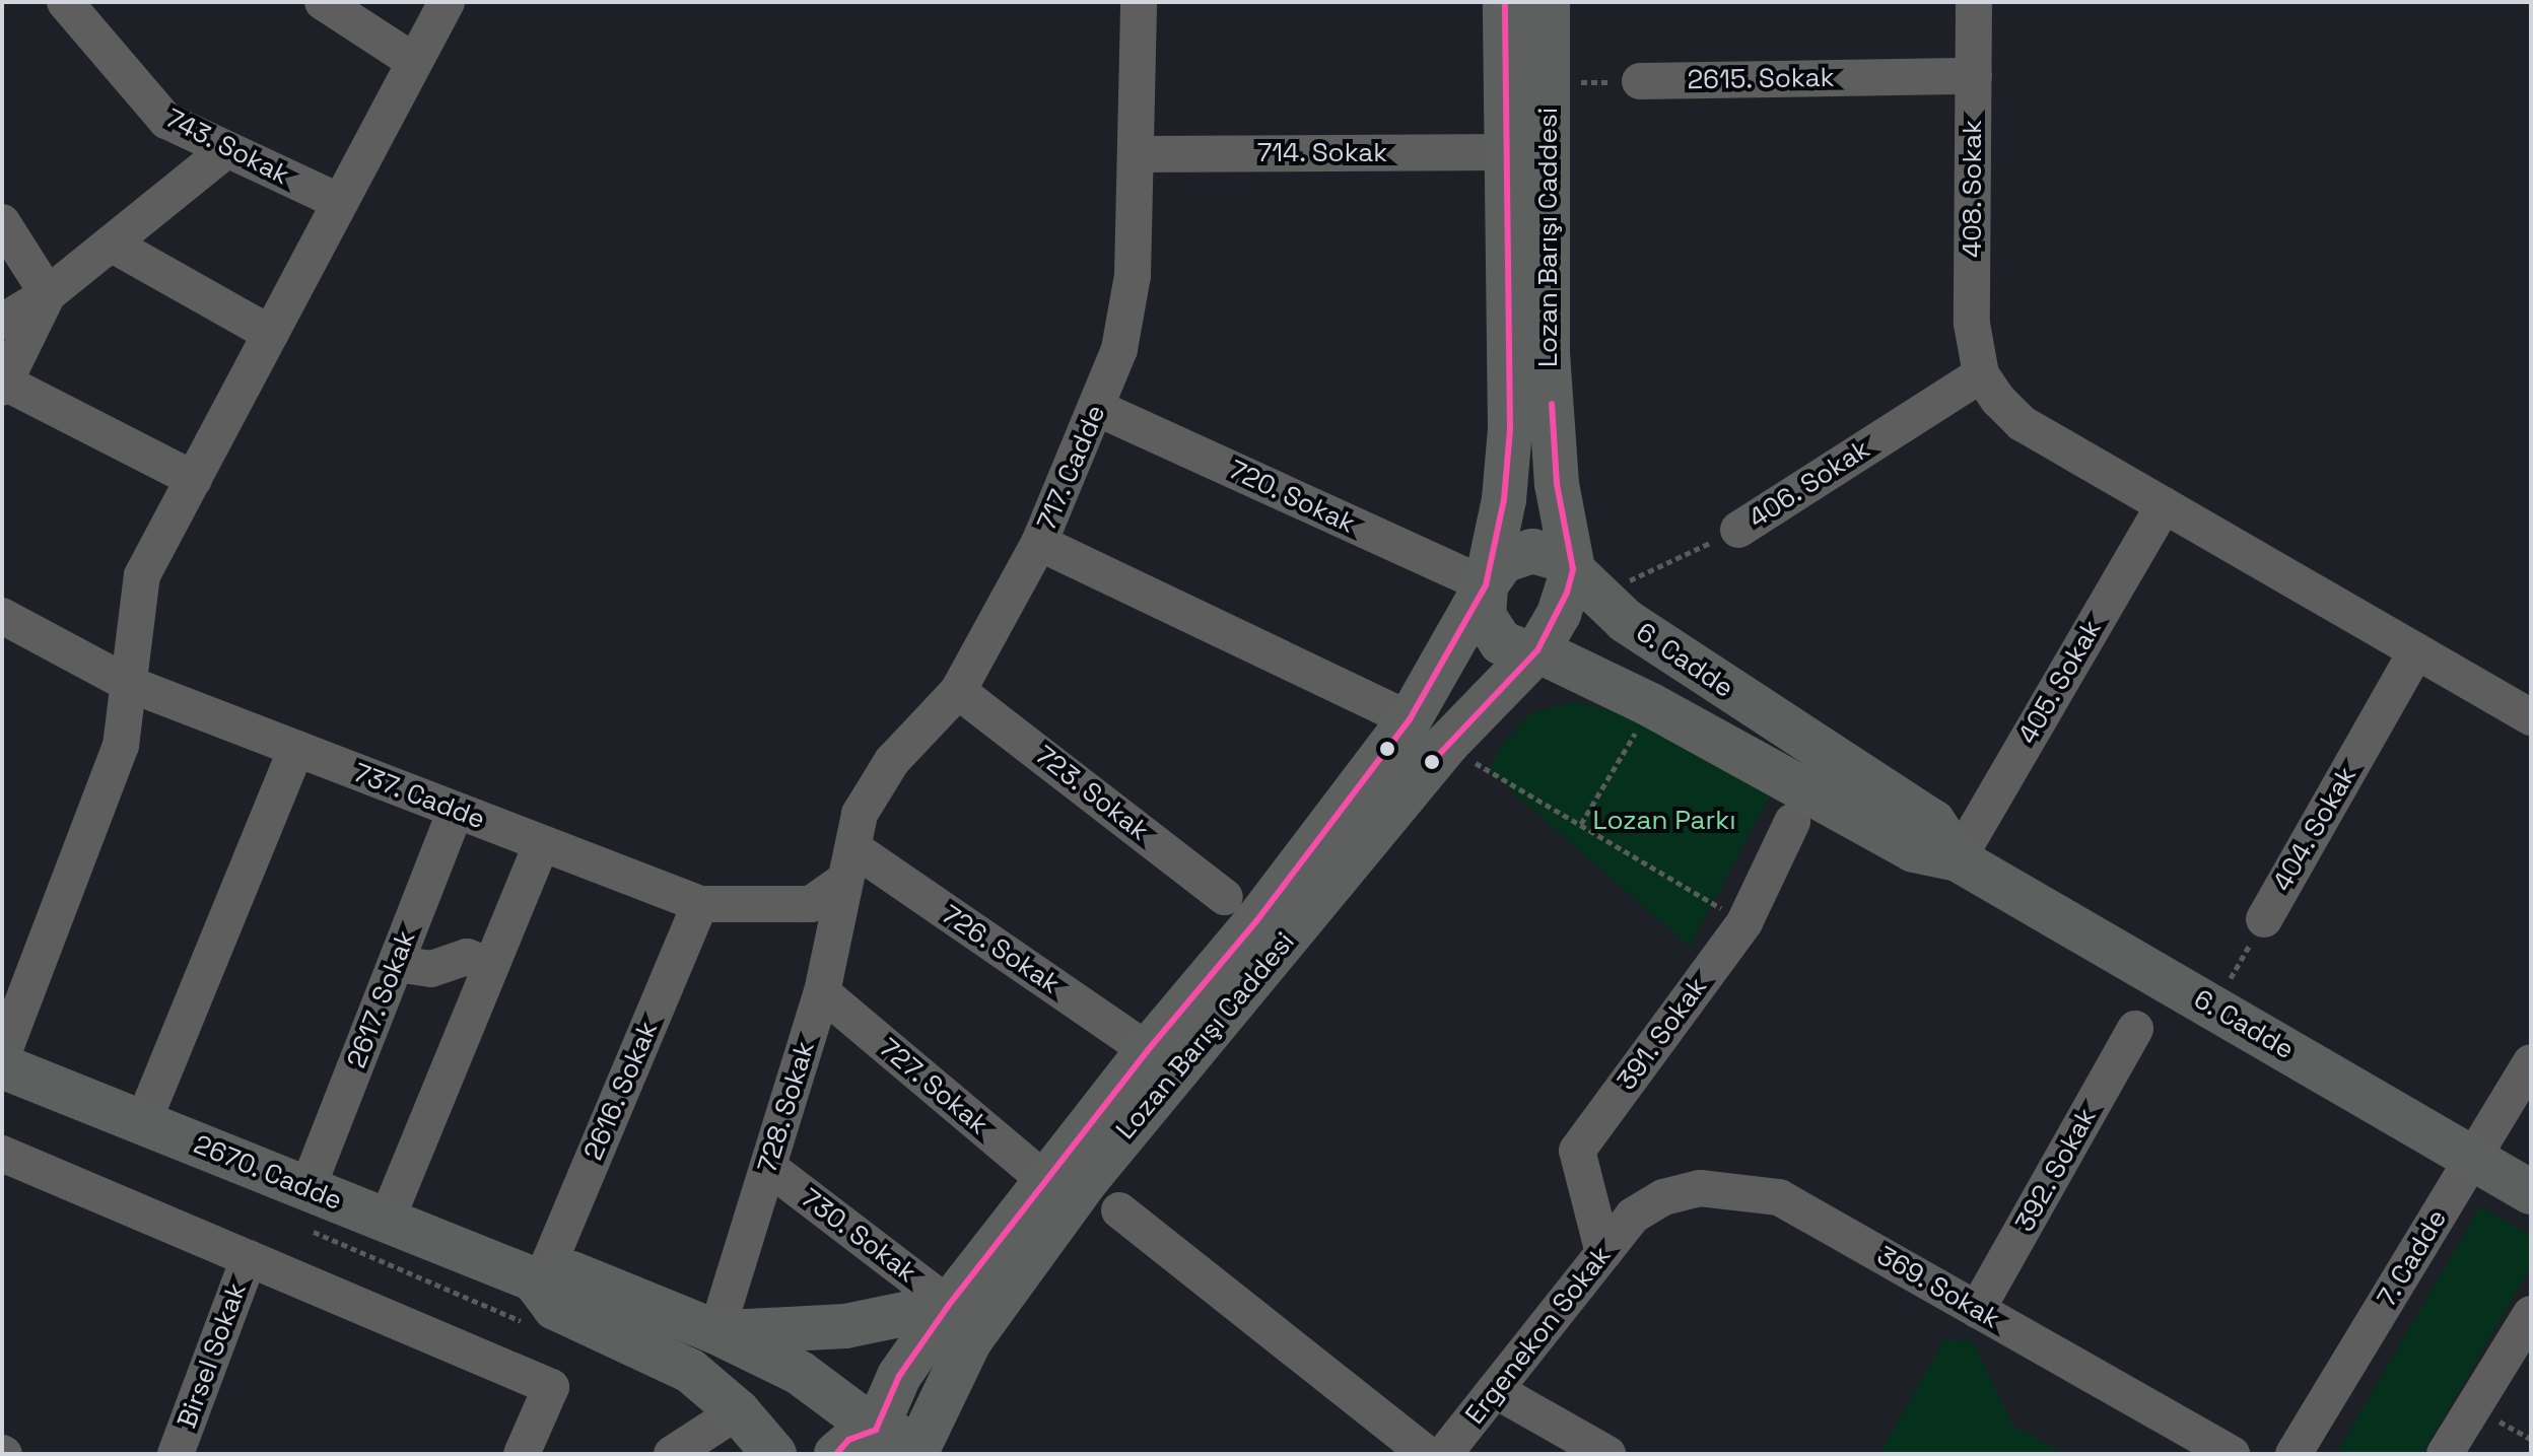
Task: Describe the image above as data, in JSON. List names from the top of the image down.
{
  "streets": {
    "main road": ["Lozan Barışı Caddesi", "6. Cadde", "2670. Cadde"],
    "street": [
      "2615. Sokak",
      "743. Sokak",
      "714. Sokak",
      "408. Sokak",
      "717. Cadde",
      "406. Sokak",
      "720. Sokak",
      "405. Sokak",
      "723. Sokak",
      "737. Cadde",
      "404. Sokak",
      "726. Sokak",
      "2617. Sokak",
      "391. Sokak",
      "727. Sokak",
      "2616. Sokak",
      "728. Sokak",
      "392. Sokak",
      "730. Sokak",
      "7. Cadde",
      "369. Sokak",
      "Ergenekon Sokak",
      "Birsel Sokak"
    ]
  },
  "crossings": [
    ["2615. Sokak", "408. Sokak"],
    ["714. Sokak", "Lozan Barışı Caddesi"],
    ["714. Sokak", "717. Cadde"],
    ["408. Sokak", "406. Sokak"],
    ["Lozan Barışı Caddesi", "720. Sokak"],
    ["Lozan Barışı Caddesi", "6. Cadde"],
    ["Lozan Barışı Caddesi", "726. Sokak"],
    ["Lozan Barışı Caddesi", "727. Sokak"],
    ["Lozan Barışı Caddesi", "2670. Cadde"],
    ["Lozan Barışı Caddesi", "730. Sokak"],
    ["717. Cadde", "720. Sokak"],
    ["717. Cadde", "723. Sokak"],
    ["717. Cadde", "737. Cadde"],
    ["717. Cadde", "726. Sokak"],
    ["717. Cadde", "728. Sokak"],
    ["720. Sokak", "6. Cadde"],
    ["6. Cadde", "405. Sokak"],
    ["6. Cadde", "404. Sokak"],
    ["6. Cadde", "7. Cadde"],
    ["737. Cadde", "726. Sokak"],
    ["737. Cadde", "2617. Sokak"],
    ["737. Cadde", "2616. Sokak"],
    ["737. Cadde", "728. Sokak"],
    ["726. Sokak", "728. Sokak"],
    ["2617. Sokak", "2670. Cadde"],
    ["391. Sokak", "Ergenekon Sokak"],
    ["727. Sokak", "728. Sokak"],
    ["2616. Sokak", "2670. Cadde"],
    ["728. Sokak", "2670. Cadde"],
    ["728. Sokak", "730. Sokak"],
    ["392. Sokak", "369. Sokak"],
    ["369. Sokak", "Ergenekon Sokak"]
  ],
  "parks": ["Lozan Parkı"]
}
